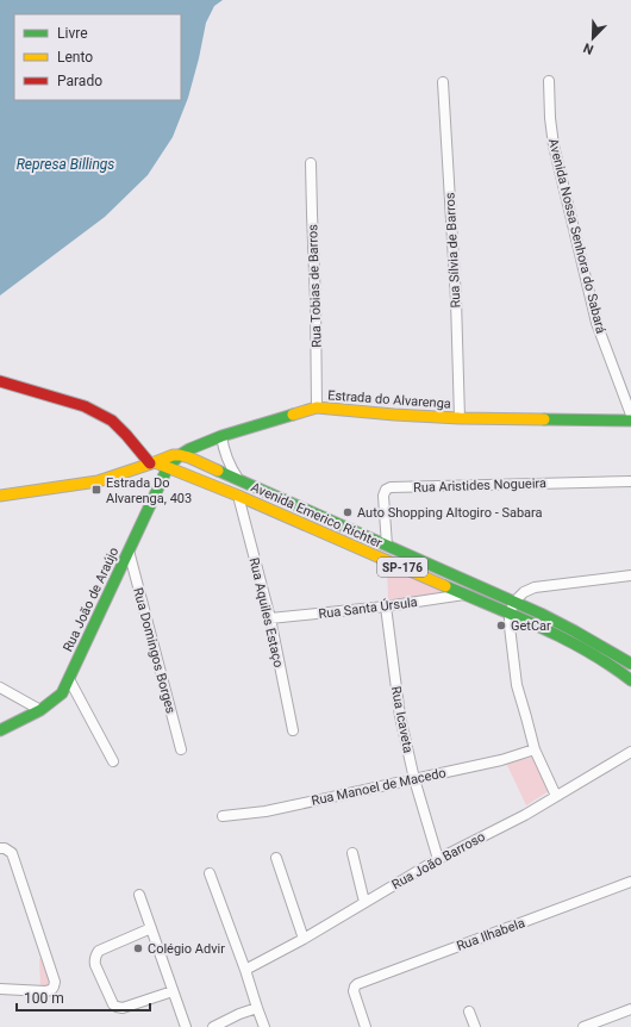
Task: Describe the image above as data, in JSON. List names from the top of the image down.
{
  "streets": {
    "main road": [
      "Estrada do Alvarenga",
      "Avenida Emerico Richter",
      "SP-176",
      "Rua João de Araújo"
    ],
    "street": [
      "Avenida Nossa Senhora do Sabará",
      "Rua Sílvia de Barros",
      "Rua Tobias de Barros",
      "Rua Aristides Nogueira",
      "Rua Santa Úrsula",
      "Rua Aquiles Estaço",
      "Rua Domingos Borges",
      "Rua Icaveta",
      "Rua Manoel de Macedo",
      "Rua João Barroso",
      "Rua Ilhabela"
    ]
  },
  "crossings": [
    ["Rua Sílvia de Barros", "Estrada do Alvarenga"],
    ["Rua Tobias de Barros", "Estrada do Alvarenga"],
    ["Estrada do Alvarenga", "Avenida Emerico Richter"],
    ["Estrada do Alvarenga", "SP-176"],
    ["Estrada do Alvarenga", "Rua João de Araújo"],
    ["Rua Aristides Nogueira", "Avenida Emerico Richter"],
    ["Avenida Emerico Richter", "SP-176"],
    ["Avenida Emerico Richter", "Rua João de Araújo"],
    ["Avenida Emerico Richter", "Rua Santa Úrsula"],
    ["Avenida Emerico Richter", "Rua Aquiles Estaço"],
    ["SP-176", "Rua João de Araújo"],
    ["Rua João de Araújo", "Rua Domingos Borges"],
    ["Rua Santa Úrsula", "Rua Aquiles Estaço"],
    ["Rua Santa Úrsula", "Rua Icaveta"],
    ["Rua Icaveta", "Rua Manoel de Macedo"],
    ["Rua Icaveta", "Rua João Barroso"]
  ],
  "water": ["Represa Billings"],
  "places": {
    "transit": ["Estrada Do Alvarenga, 403"],
    "other": ["Auto Shopping Altogiro - Sabara", "GetCar", "Colégio Advir"]
  },
  "legend": ["Livre", "Lento", "Parado"],
  "scale_bar": "100 m",
  "north": "bottom left"
}
